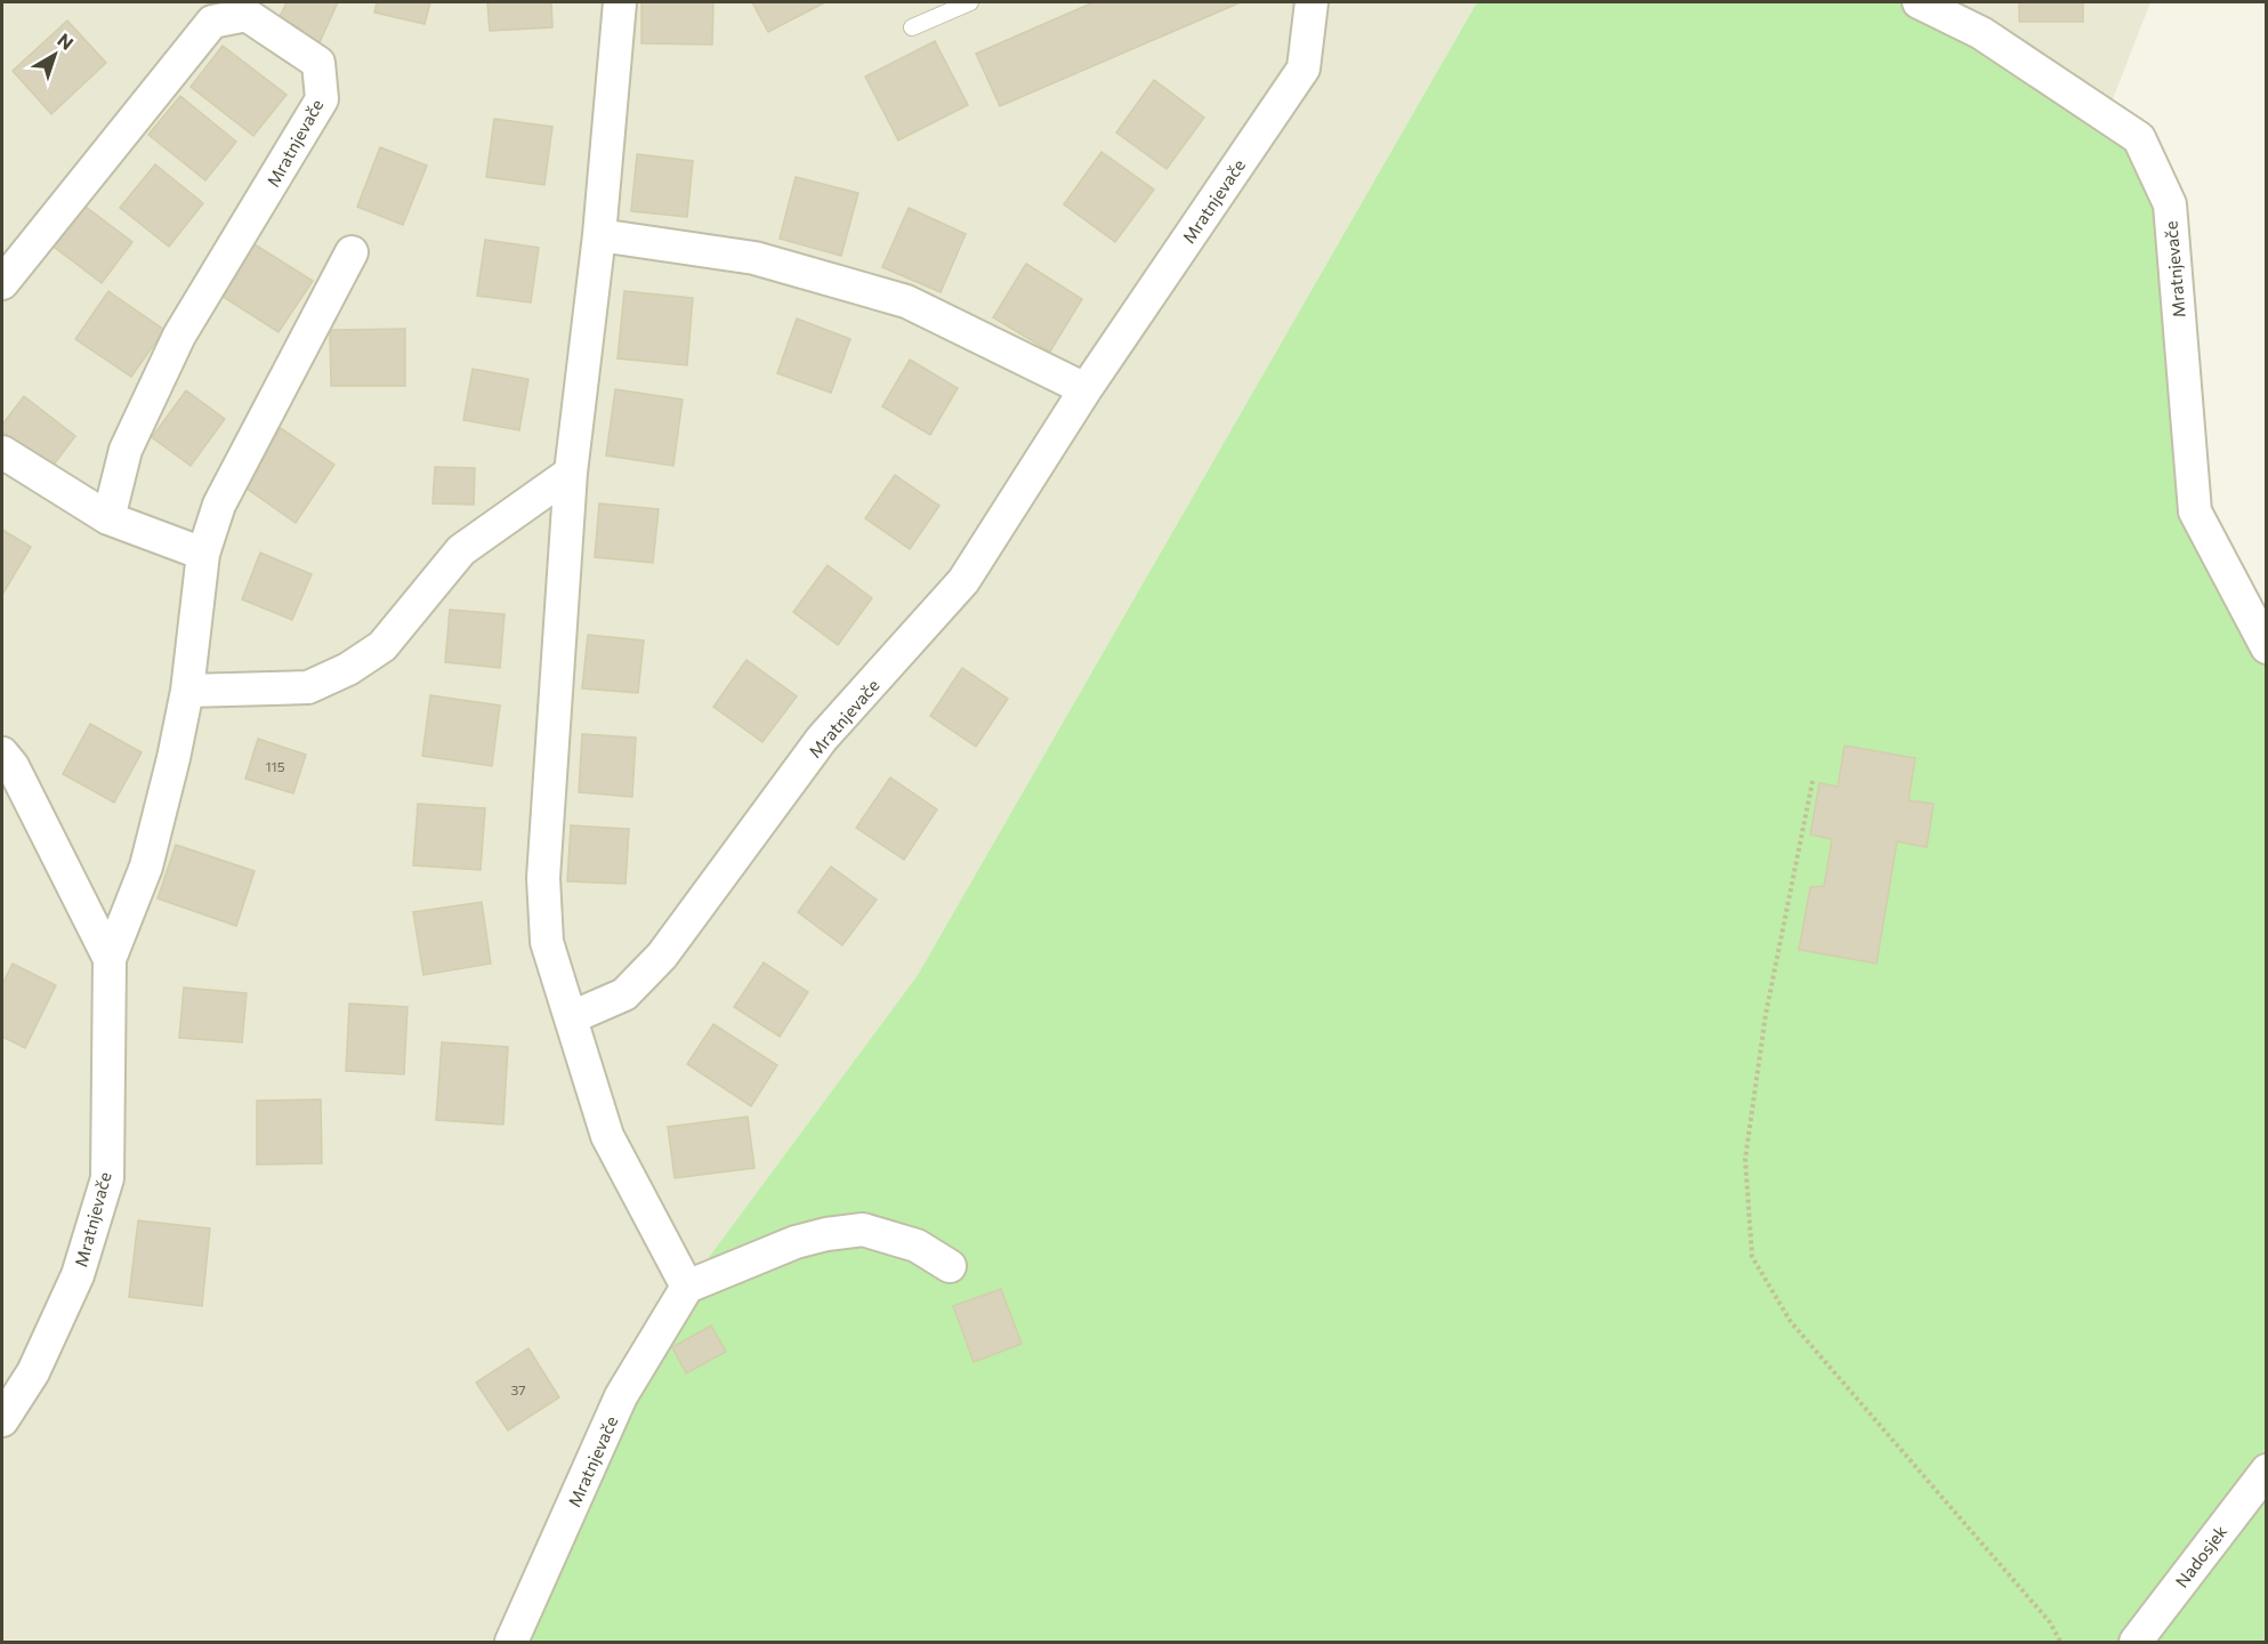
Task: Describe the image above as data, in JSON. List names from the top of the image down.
{
  "streets": {
    "street": ["Mratnjevače", "Nadosjek"]
  },
  "house_numbers": ["115", "37"],
  "north": "top right"
}
